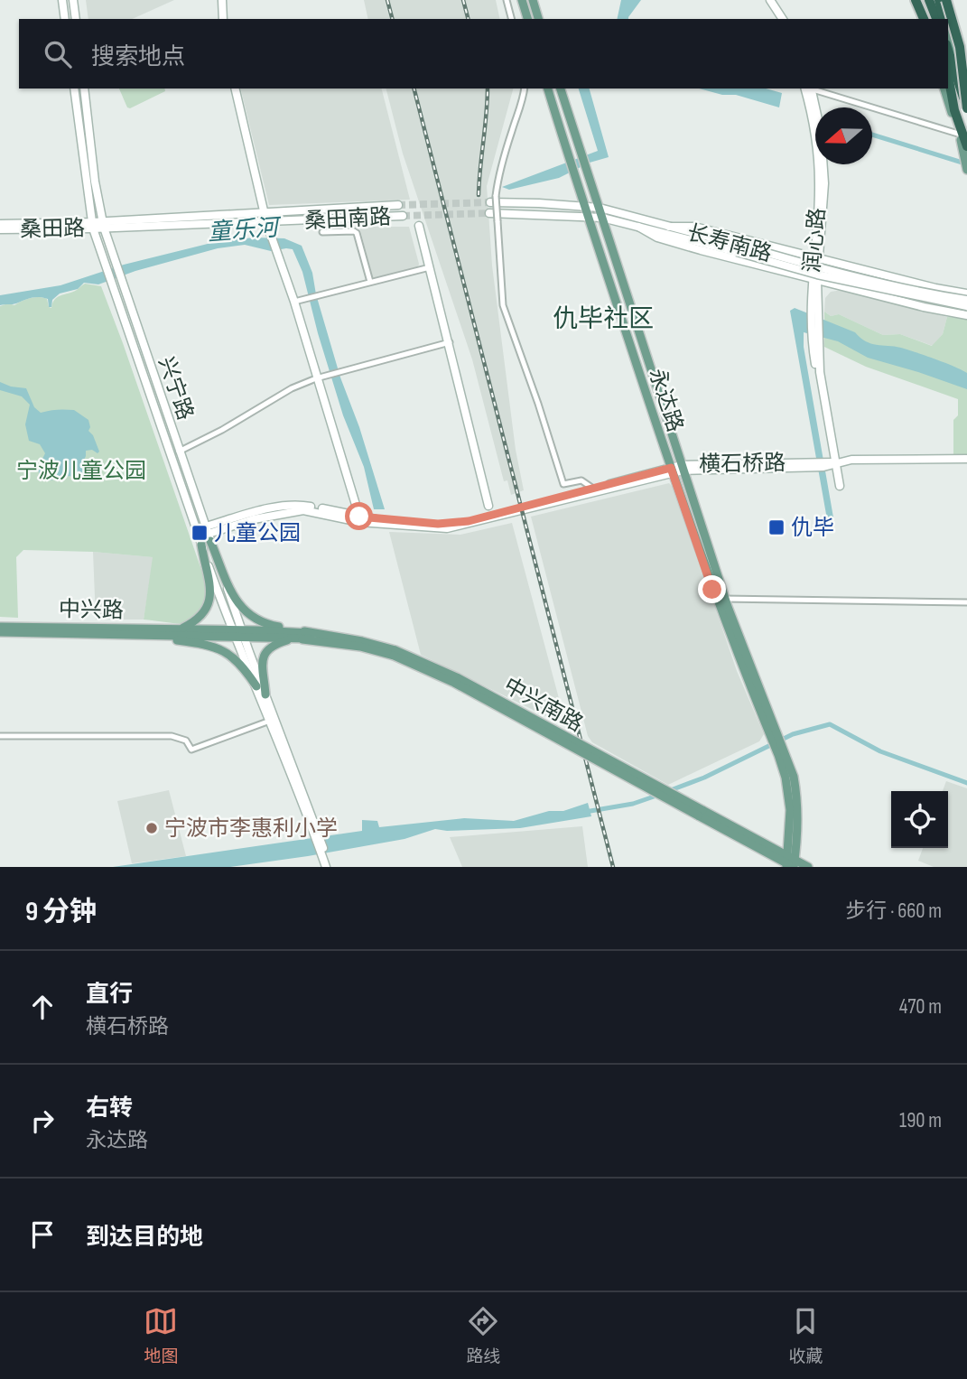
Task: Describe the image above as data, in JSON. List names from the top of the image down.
{
  "streets": {
    "main road": [
      "桑田南路",
      "桑田路",
      "润心路",
      "长寿南路",
      "兴宁路",
      "永达路",
      "横石桥路",
      "中兴路",
      "中兴南路"
    ]
  },
  "crossings": [
    ["桑田南路", "桑田路"],
    ["桑田南路", "兴宁路"],
    ["桑田路", "兴宁路"],
    ["润心路", "横石桥路"],
    ["长寿南路", "永达路"],
    ["兴宁路", "横石桥路"],
    ["兴宁路", "中兴路"],
    ["兴宁路", "中兴南路"],
    ["永达路", "横石桥路"],
    ["永达路", "中兴南路"],
    ["横石桥路", "中兴南路"],
    ["中兴路", "中兴南路"]
  ],
  "districts": ["仇毕社区"],
  "water": ["童乐河"],
  "parks": ["宁波儿童公园"],
  "places": {
    "transit": ["仇毕", "儿童公园"],
    "other": ["宁波市李惠利小学"]
  },
  "north": "left",
  "page": {
    "search": "搜索地点",
    "heading": ["9 分钟", "步行 · 660 m"],
    "list": [
      ["直行", "横石桥路", "470 m"],
      ["右转", "永达路", "190 m"],
      "到达目的地"
    ],
    "nav": ["地图", "路线", "收藏"]
  }
}
